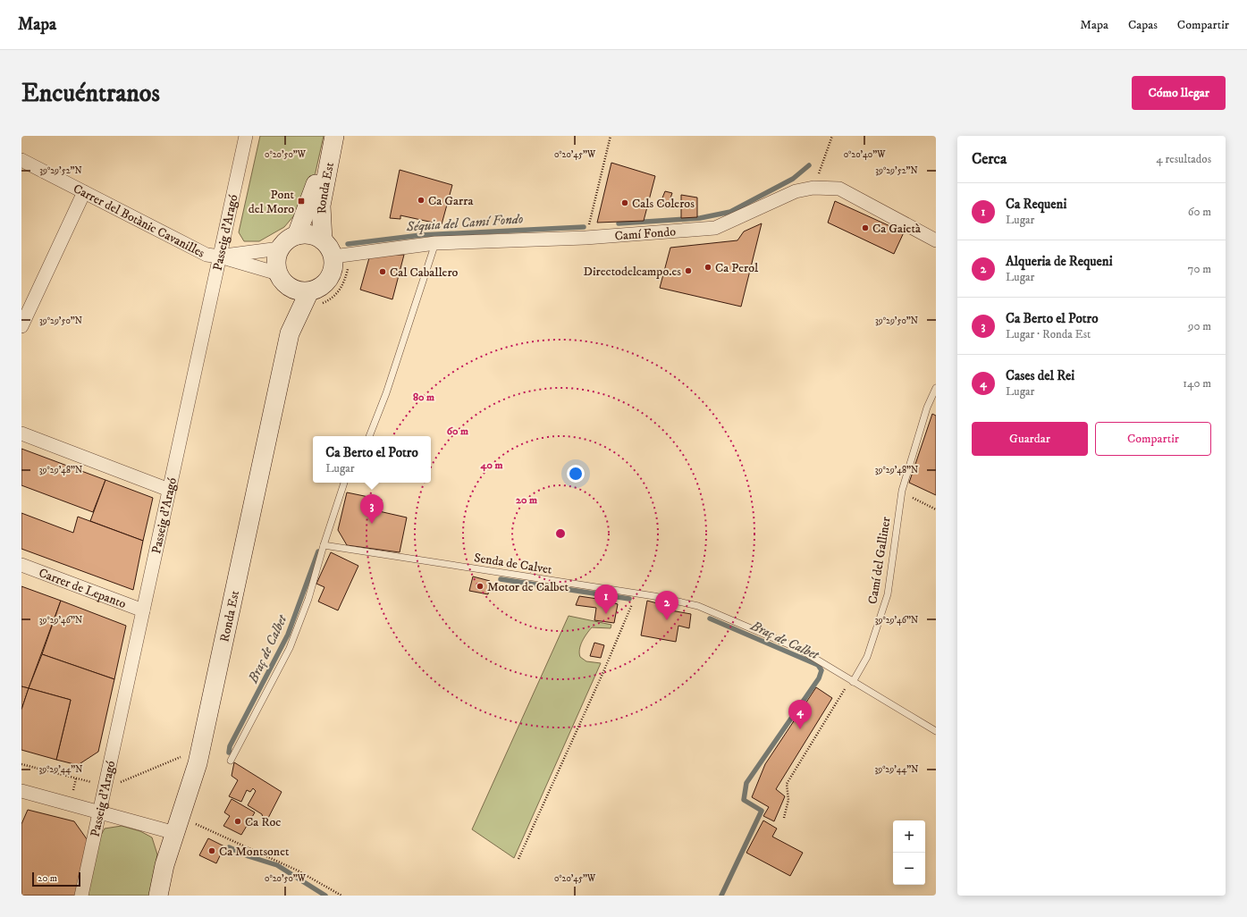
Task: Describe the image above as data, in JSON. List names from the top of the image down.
{
  "streets": {
    "main road": ["Ronda Est"],
    "street": [
      "Carrer del Botànic Cavanilles",
      "Passeig d'Aragó",
      "Camí Fondo",
      "Carrer de Lepanto"
    ],
    "lane": ["Camí del Galliner", "Senda de Calvet"]
  },
  "crossings": [
    ["Ronda Est", "Camí Fondo"],
    ["Carrer del Botànic Cavanilles", "Passeig d'Aragó"],
    ["Passeig d'Aragó", "Carrer de Lepanto"],
    ["Camí del Galliner", "Senda de Calvet"]
  ],
  "water": ["Séquia del Camí Fondo", "Braç de Calbet"],
  "places": {
    "other": [
      "Ca Garra",
      "Cals Coleros",
      "Ca Gaietà",
      "Ca Perol",
      "Directodelcampo.es",
      "Cal Caballero",
      "Motor de Calbet",
      "Ca Roc",
      "Ca Montsonet"
    ],
    "transit": ["Pont del Moro"]
  },
  "scale_bar": "20 m",
  "page": {
    "header": "Mapa",
    "nav": ["Mapa", "Capas", "Compartir"],
    "buttons": [
      "Cómo llegar",
      ["Guardar", "Compartir"]
    ],
    "title": "Encuéntranos",
    "heading": ["Cerca", "4 resultados"],
    "list": [
      {
        "mark": "1",
        "name": "Ca Requeni",
        "note": "Lugar",
        "value": "60 m"
      },
      {
        "mark": "2",
        "name": "Alqueria de Requeni",
        "note": "Lugar",
        "value": "70 m"
      },
      {
        "mark": "3",
        "name": "Ca Berto el Potro",
        "note": "Lugar · Ronda Est",
        "value": "90 m"
      },
      {
        "mark": "4",
        "name": "Cases del Rei",
        "note": "Lugar",
        "value": "140 m"
      }
    ],
    "popup": ["Ca Berto el Potro", "Lugar"],
    "pins": [
      "3",
      "1",
      "2",
      "4"
    ],
    "map_buttons": ["+", "−"],
    "scale": "20 m"
  },
  "coordinates": [
    "0°20'50\"W",
    "0°20'45\"W",
    "0°20'40\"W",
    "39°29'52\"N",
    "39°29'50\"N",
    "39°29'48\"N",
    "39°29'46\"N",
    "39°29'44\"N"
  ],
  "rings": [
    "80 m",
    "60 m",
    "40 m",
    "20 m"
  ]
}
